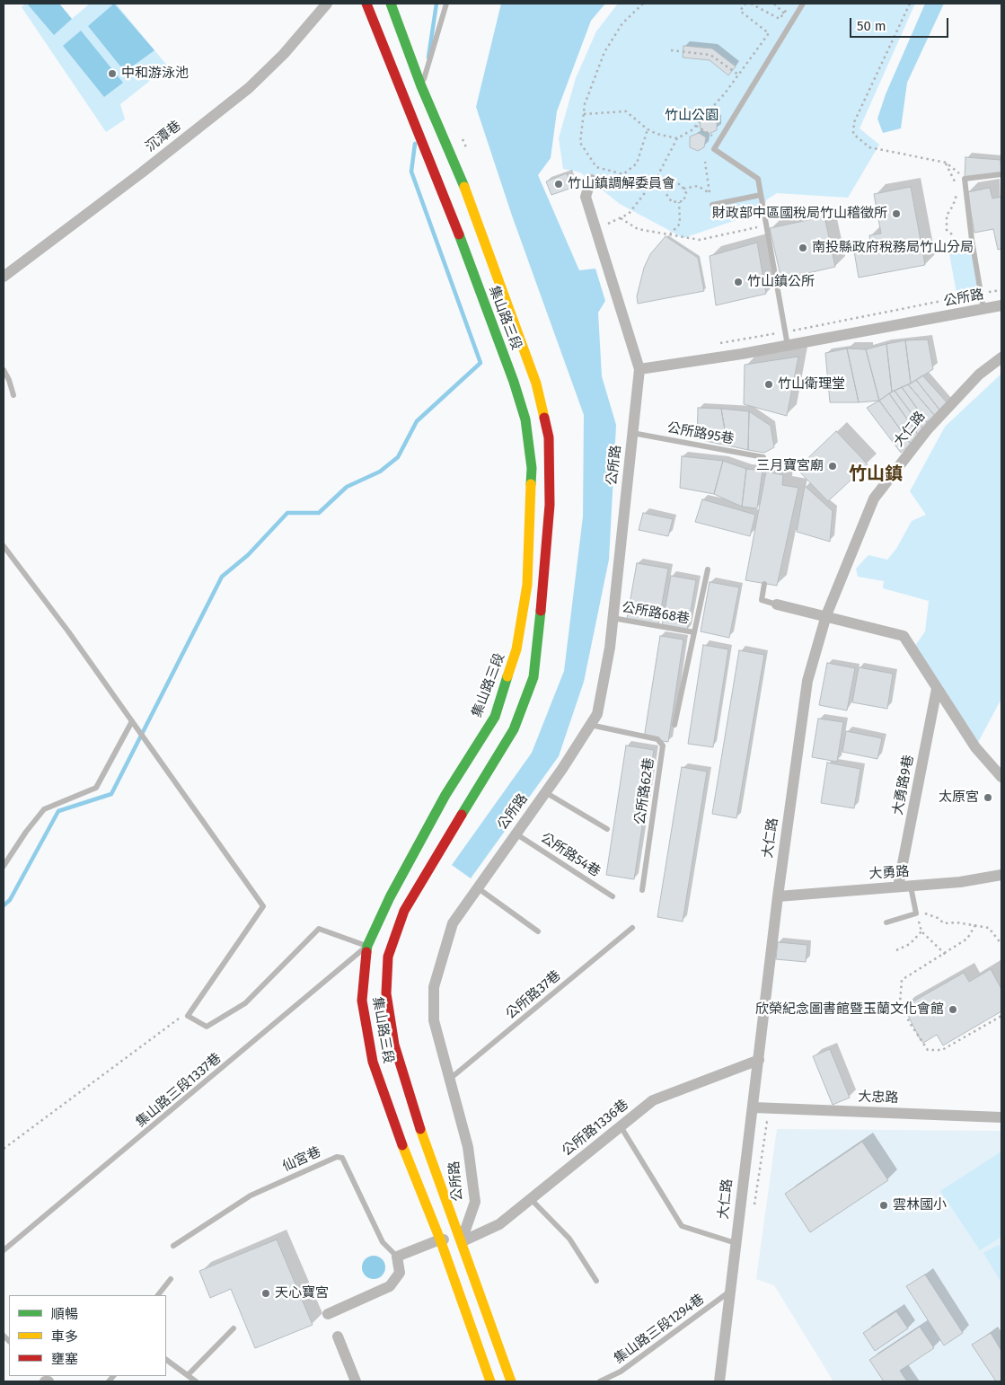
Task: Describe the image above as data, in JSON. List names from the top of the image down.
{
  "streets": {
    "main road": ["集山路三段"],
    "street": [
      "沉潭巷",
      "公所路",
      "大仁路",
      "大勇路9巷",
      "大勇路",
      "大忠路",
      "公所路1336巷"
    ],
    "lane": [
      "公所路95巷",
      "公所路68巷",
      "公所路62巷",
      "公所路54巷",
      "公所路37巷",
      "集山路三段1337巷",
      "仙宮巷",
      "集山路三段1294巷"
    ]
  },
  "crossings": [
    ["公所路", "集山路三段"],
    ["公所路", "公所路95巷"],
    ["公所路", "公所路68巷"],
    ["公所路", "公所路62巷"],
    ["公所路", "公所路54巷"],
    ["公所路", "公所路37巷"],
    ["公所路", "公所路1336巷"],
    ["集山路三段", "集山路三段1337巷"],
    ["集山路三段", "公所路1336巷"],
    ["大仁路", "大勇路"],
    ["大仁路", "大忠路"],
    ["大仁路", "公所路1336巷"],
    ["大仁路", "集山路三段1294巷"],
    ["大勇路9巷", "大勇路"]
  ],
  "districts": ["竹山鎮"],
  "parks": ["竹山公園"],
  "places": [
    "中和游泳池",
    "竹山鎮調解委員會",
    "財政部中區國稅局竹山稽徵所",
    "南投縣政府稅務局竹山分局",
    "竹山鎮公所",
    "竹山衛理堂",
    "三月寶宮廟",
    "太原宮",
    "欣榮紀念圖書館暨玉蘭文化會館",
    "雲林國小",
    "天心寶宮"
  ],
  "legend": ["順暢", "車多", "壅塞"],
  "scale_bar": "50 m"
}
